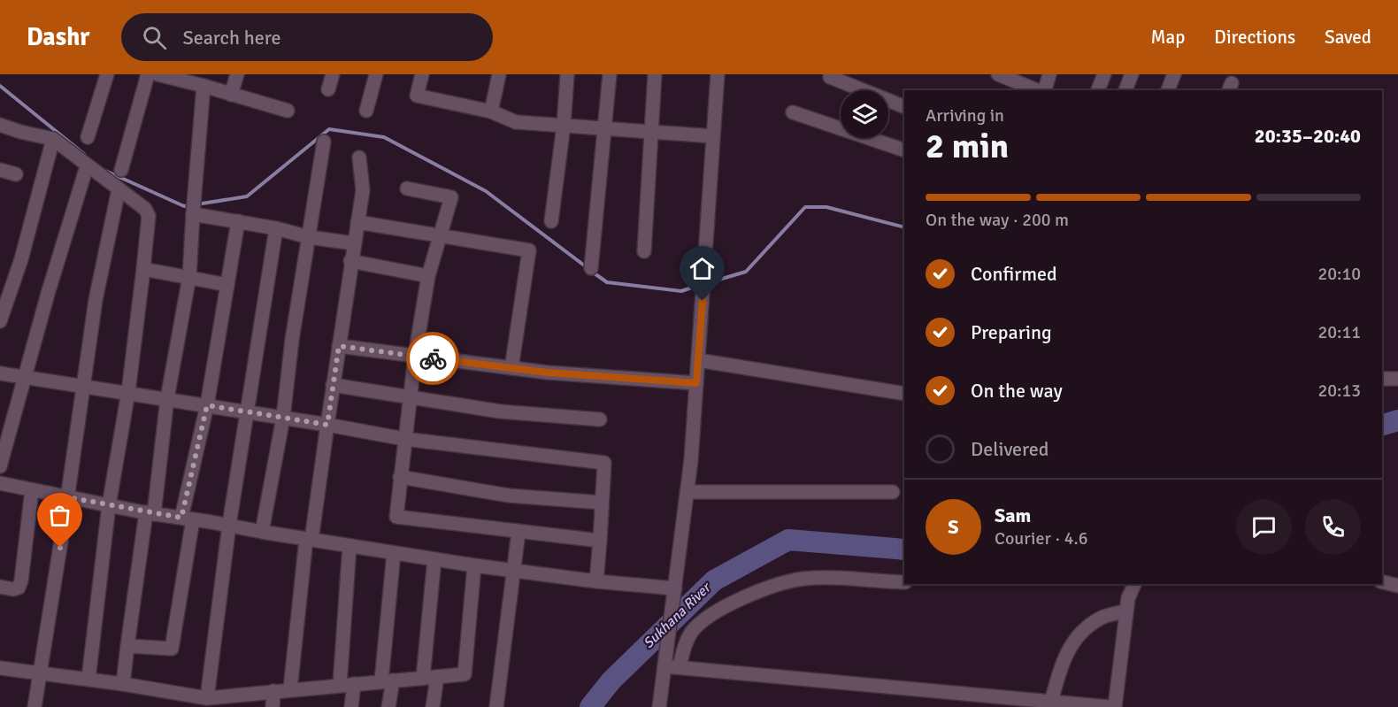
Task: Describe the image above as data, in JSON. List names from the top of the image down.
{
  "water": ["Sukhana River"],
  "page": {
    "header": "Dashr",
    "search": "Search here",
    "nav": ["Map", "Directions", "Saved"],
    "heading": ["2 min", "Arriving in", "20:35–20:40"],
    "panel": ["Sam", "Courier · 4.6"],
    "bar": "On the way · 200 m",
    "list": [
      ["Confirmed", "20:10"],
      ["Preparing", "20:11"],
      ["On the way", "20:13"],
      "Delivered"
    ],
    "round": "S"
  }
}
